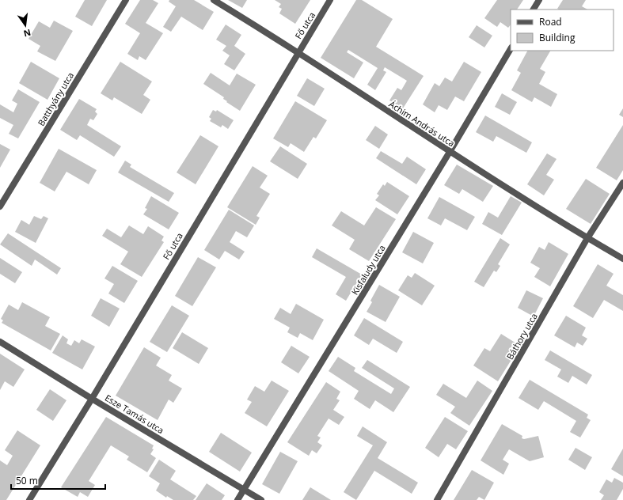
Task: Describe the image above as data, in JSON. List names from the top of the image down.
{
  "streets": {
    "street": [
      "Fő utca",
      "Batthyány utca",
      "Áchim András utca",
      "Kisfaludy utca",
      "Báthory utca",
      "Esze Tamás utca"
    ]
  },
  "crossings": [
    ["Fő utca", "Áchim András utca"],
    ["Fő utca", "Esze Tamás utca"],
    ["Áchim András utca", "Kisfaludy utca"],
    ["Áchim András utca", "Báthory utca"],
    ["Kisfaludy utca", "Esze Tamás utca"]
  ],
  "legend": ["Road", "Building"],
  "scale_bar": "50 m",
  "north": "bottom"
}
